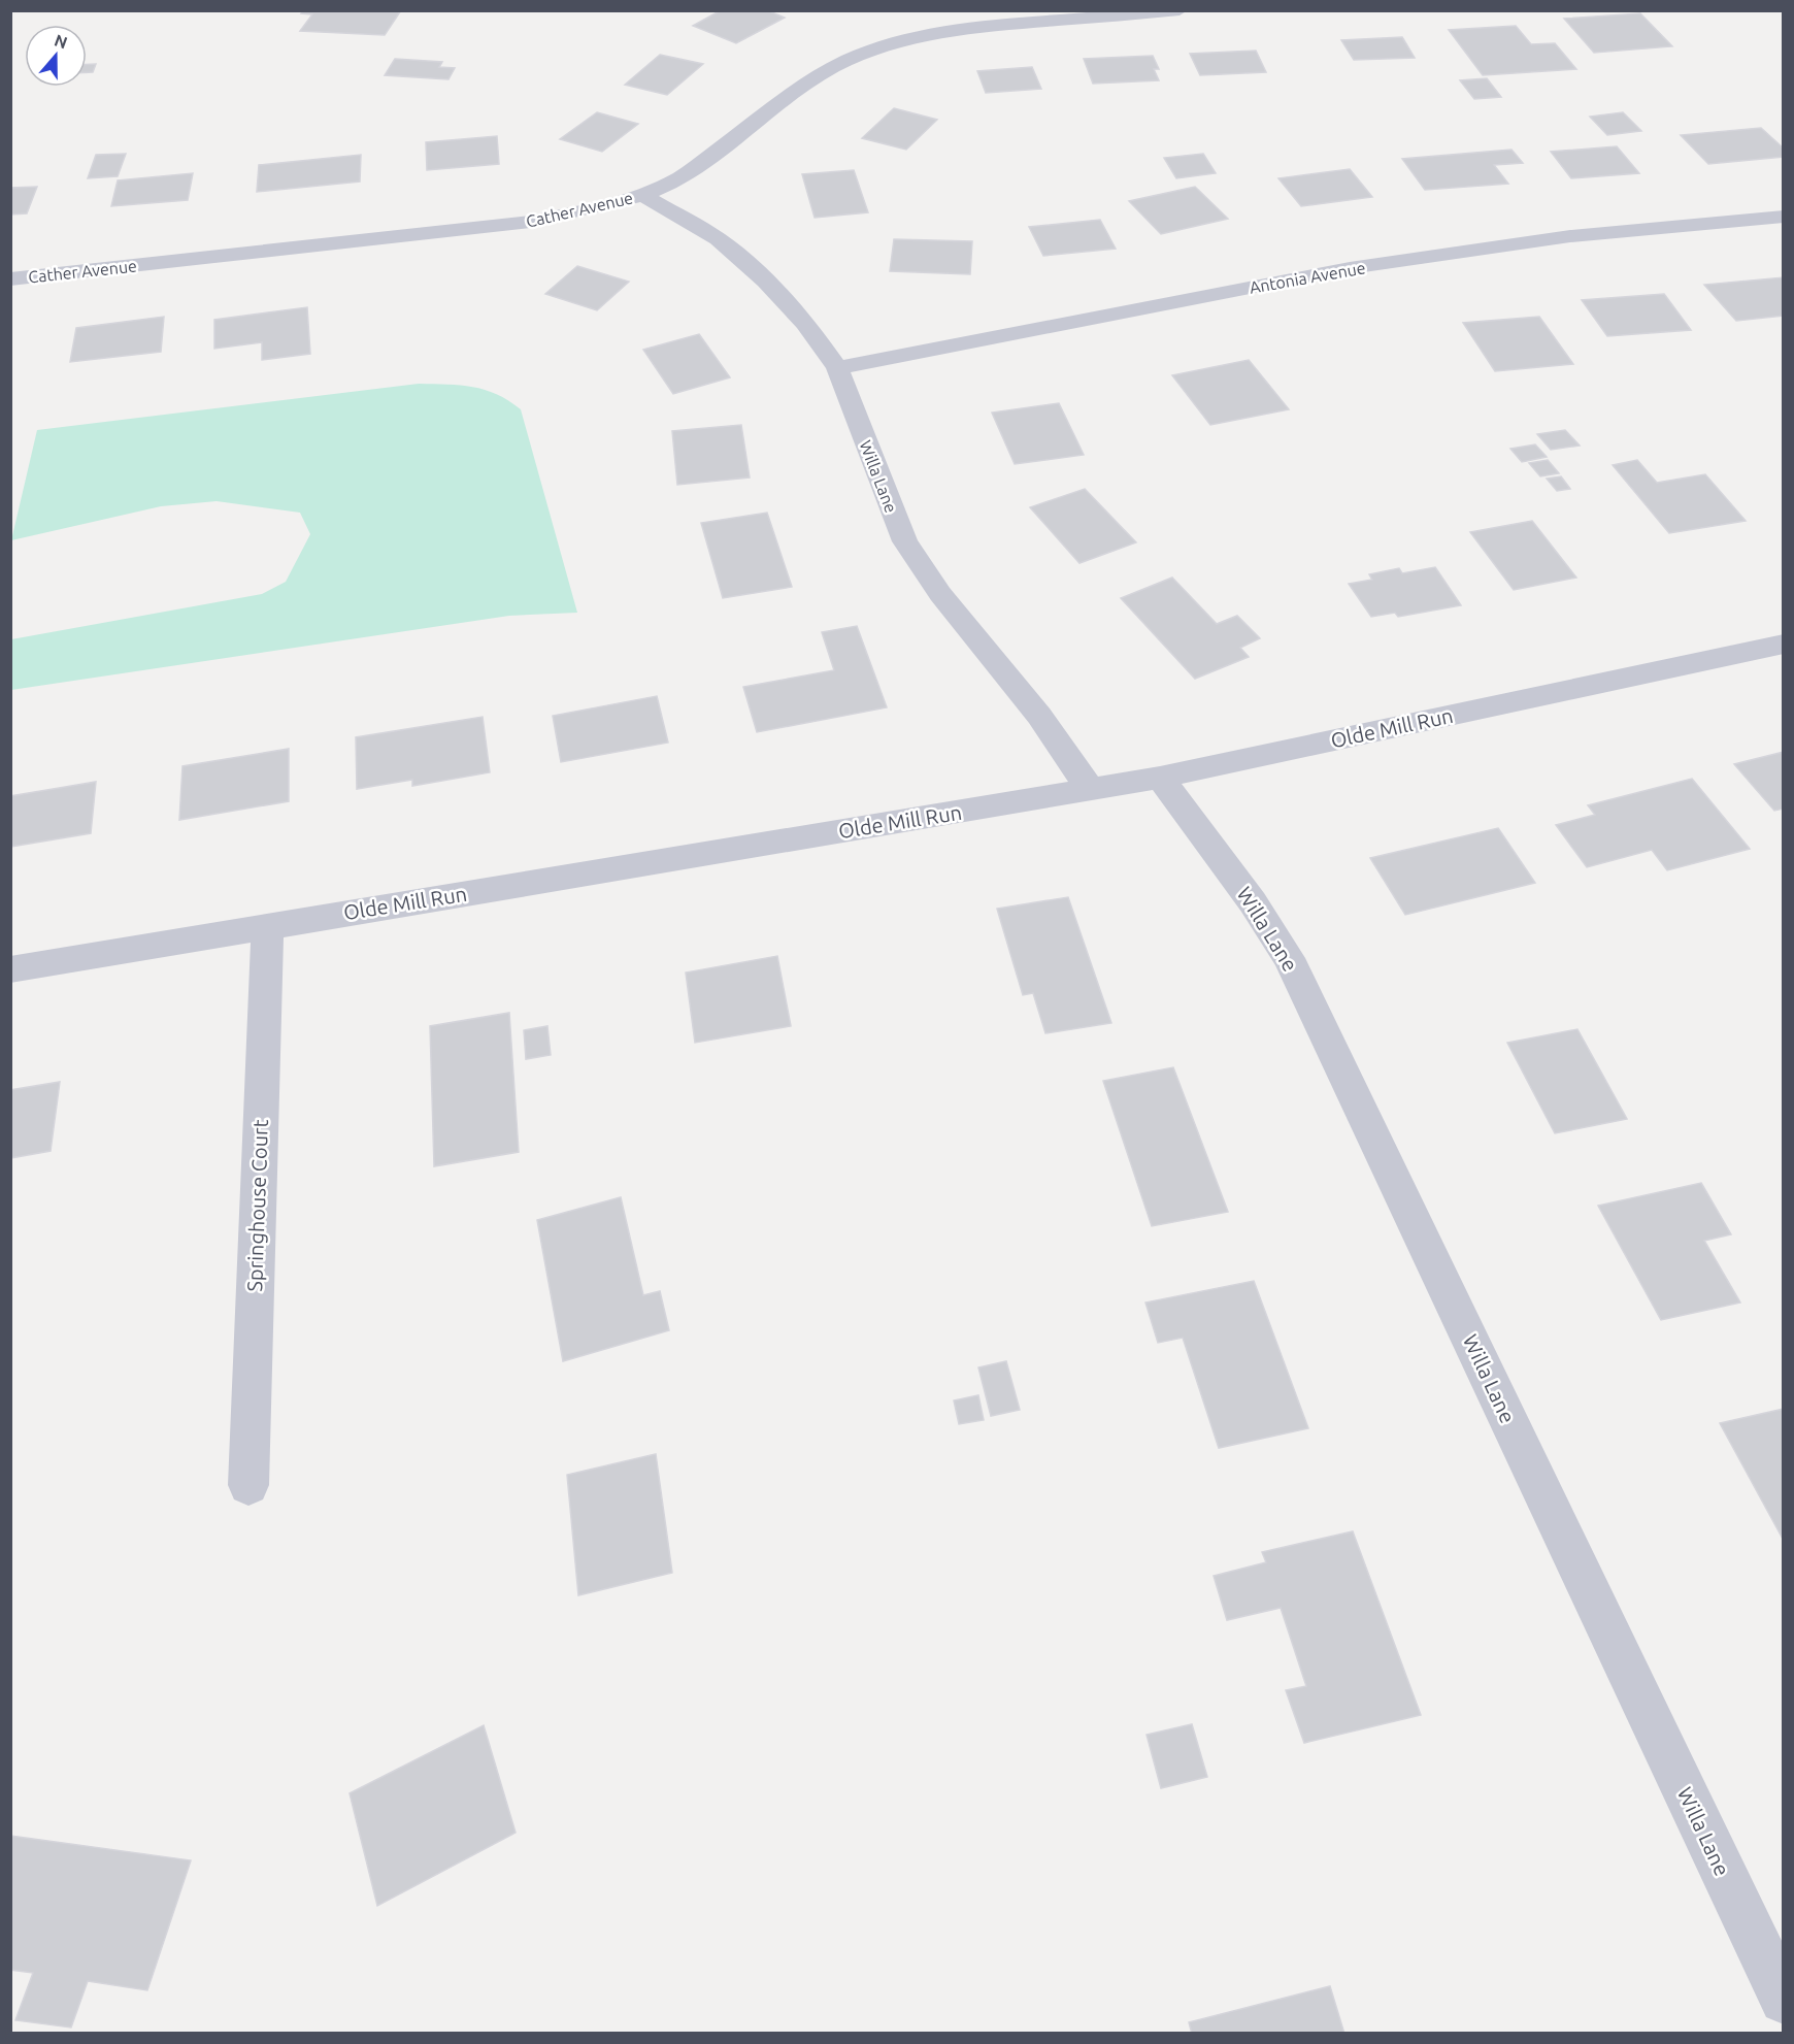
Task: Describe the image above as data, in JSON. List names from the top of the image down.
{
  "streets": {
    "street": [
      "Cather Avenue",
      "Antonia Avenue",
      "Willa Lane",
      "Olde Mill Run",
      "Springhouse Court"
    ]
  },
  "crossings": [
    ["Cather Avenue", "Willa Lane"],
    ["Antonia Avenue", "Willa Lane"],
    ["Willa Lane", "Olde Mill Run"],
    ["Olde Mill Run", "Springhouse Court"]
  ],
  "north": "top"
}
